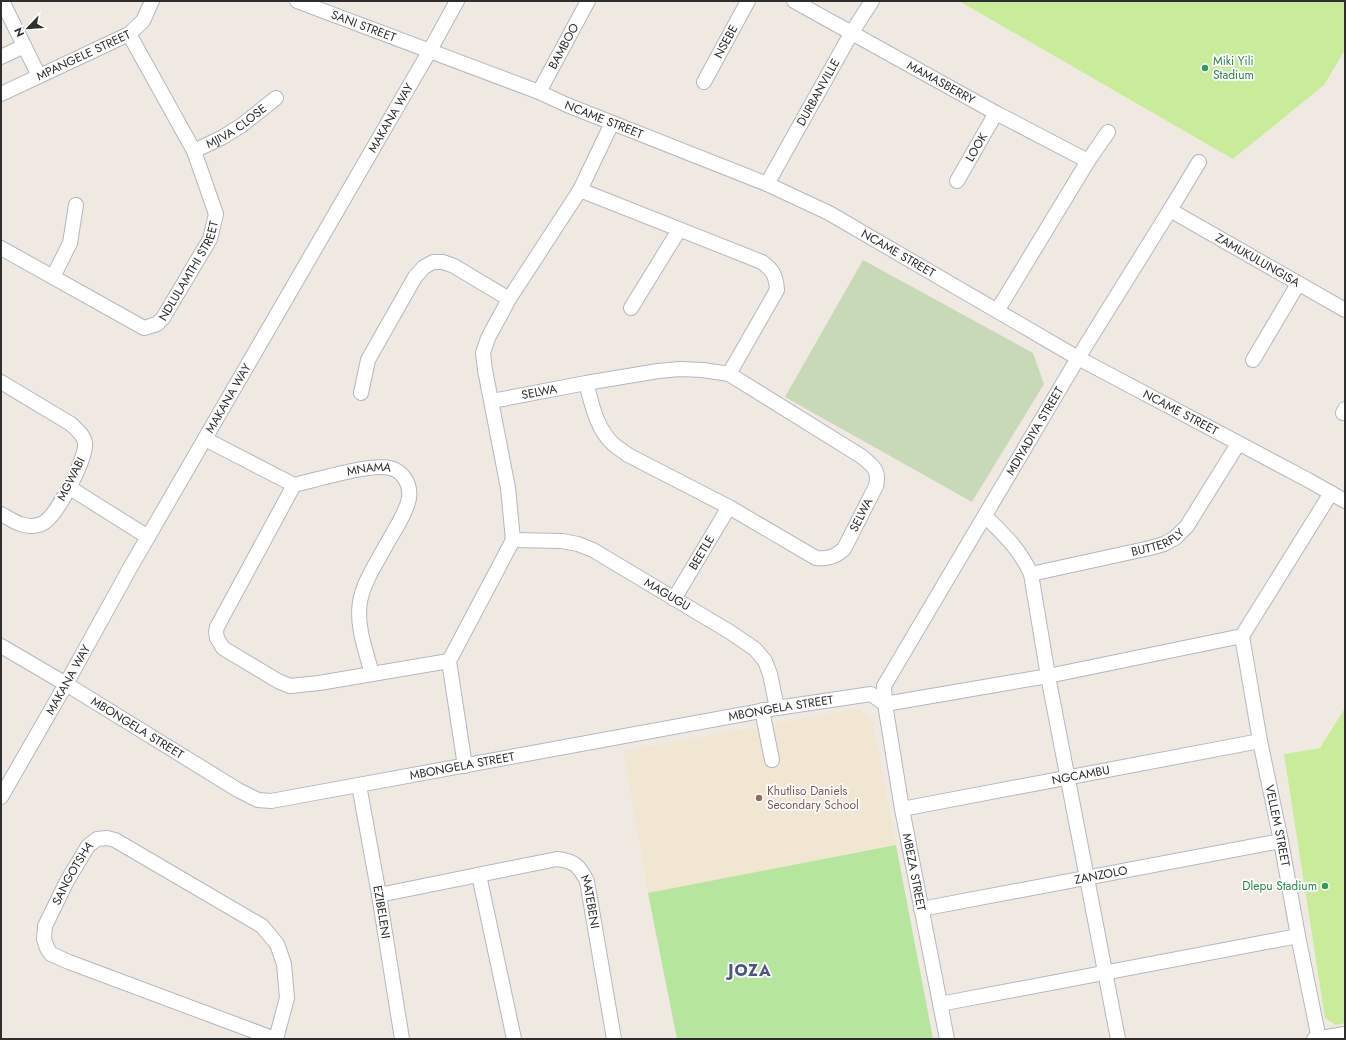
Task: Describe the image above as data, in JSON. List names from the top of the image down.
{
  "streets": {
    "street": [
      "SANI STREET",
      "NSEBE",
      "BAMBOO",
      "MPANGELE STREET",
      "MAMASBERRY",
      "DURBANVILLE",
      "MAKANA WAY",
      "NCAME STREET",
      "MJIVA CLOSE",
      "LOOK",
      "ZAMUKULUNGISA",
      "NDLULAMTHI STREET",
      "SELWA",
      "MDIYADIYA STREET",
      "MNAMA",
      "MGWABI",
      "BUTTERFLY",
      "BEETLE",
      "MAGUGU",
      "MBONGELA STREET",
      "NGCAMBU",
      "VELLEM STREET",
      "MBEZA STREET",
      "SANGOTSHA",
      "ZANZOLO",
      "MATEBENI",
      "EZIBELENI"
    ]
  },
  "crossings": [
    ["SANI STREET", "MAKANA WAY"],
    ["SANI STREET", "NCAME STREET"],
    ["BAMBOO", "NCAME STREET"],
    ["MPANGELE STREET", "NDLULAMTHI STREET"],
    ["MAMASBERRY", "DURBANVILLE"],
    ["MAMASBERRY", "LOOK"],
    ["DURBANVILLE", "NCAME STREET"],
    ["MAKANA WAY", "NCAME STREET"],
    ["MAKANA WAY", "MBONGELA STREET"],
    ["NCAME STREET", "MDIYADIYA STREET"],
    ["NCAME STREET", "BUTTERFLY"],
    ["MJIVA CLOSE", "NDLULAMTHI STREET"],
    ["ZAMUKULUNGISA", "MDIYADIYA STREET"],
    ["SELWA", "BEETLE"],
    ["MDIYADIYA STREET", "MBONGELA STREET"],
    ["MDIYADIYA STREET", "MBEZA STREET"],
    ["BEETLE", "MAGUGU"],
    ["MAGUGU", "MBONGELA STREET"],
    ["MBONGELA STREET", "MBEZA STREET"],
    ["MBONGELA STREET", "EZIBELENI"],
    ["NGCAMBU", "VELLEM STREET"],
    ["NGCAMBU", "MBEZA STREET"],
    ["VELLEM STREET", "ZANZOLO"],
    ["MBEZA STREET", "ZANZOLO"],
    ["MATEBENI", "EZIBELENI"]
  ],
  "districts": ["JOZA"],
  "places": ["Miki Yili Stadium", "Khutliso Daniels Secondary School", "Dlepu Stadium"],
  "north": "bottom left"
}
